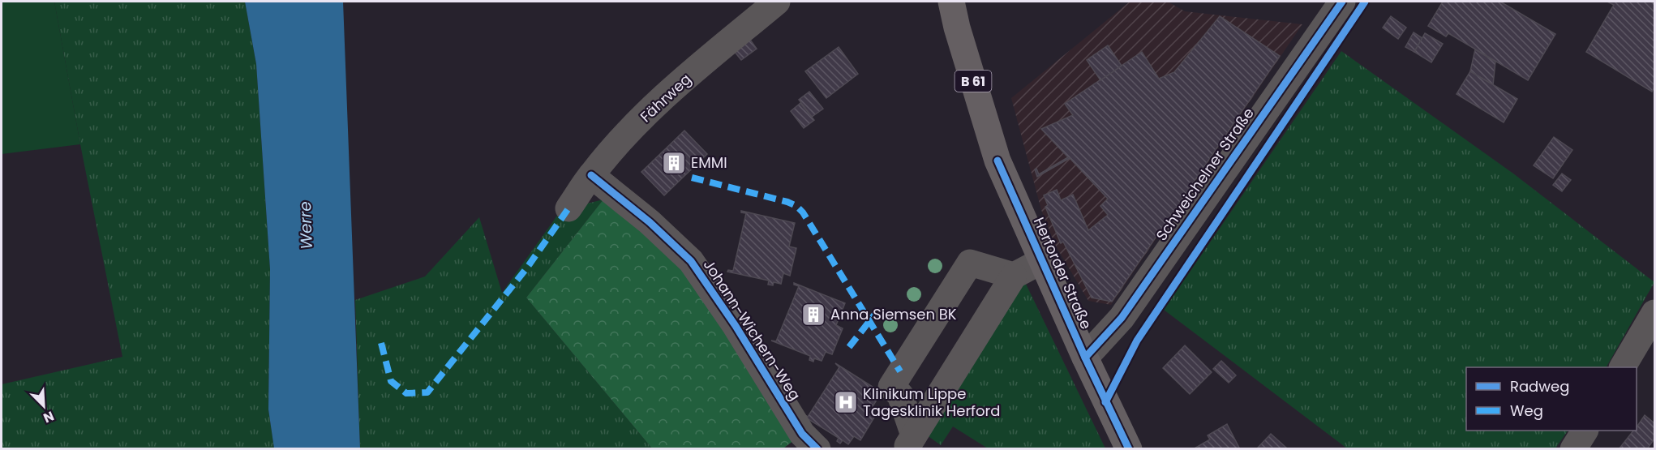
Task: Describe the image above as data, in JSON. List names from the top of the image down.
{
  "streets": {
    "main road": ["B 61", "Herforder Straße"],
    "street": ["Fährweg", "Schweichelner Straße", "Johann-Wichern-Weg"]
  },
  "crossings": [
    ["Fährweg", "Johann-Wichern-Weg"],
    ["Schweichelner Straße", "Herforder Straße"]
  ],
  "water": ["Werre"],
  "places": {
    "building": ["EMMI", "Anna Siemsen BK"],
    "hospital": ["Klinikum Lippe Tagesklinik Herford"]
  },
  "legend": ["Radweg", "Weg"],
  "north": "bottom right"
}
